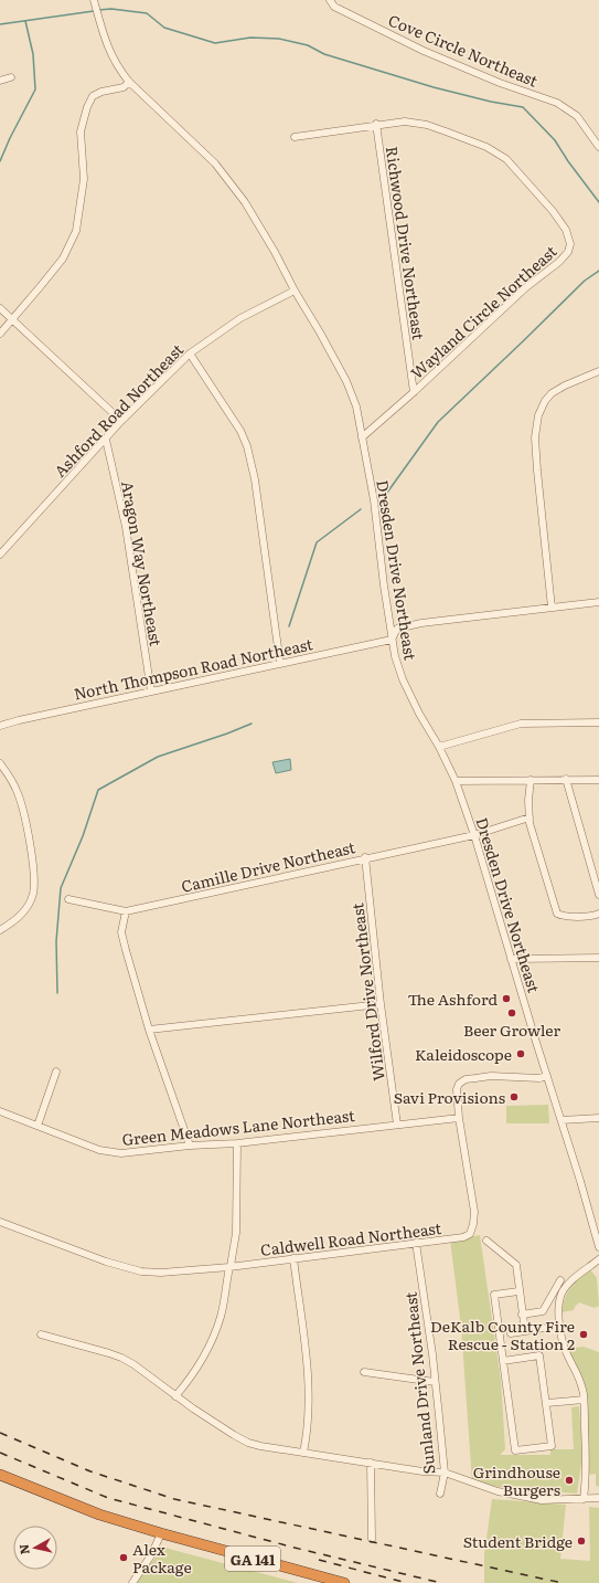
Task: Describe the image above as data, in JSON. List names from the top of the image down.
{
  "streets": {
    "highway": ["GA 141"],
    "street": [
      "Cove Circle Northeast",
      "Richwood Drive Northeast",
      "Wayland Circle Northeast",
      "Ashford Road Northeast",
      "Aragon Way Northeast",
      "Dresden Drive Northeast",
      "North Thompson Road Northeast",
      "Camille Drive Northeast",
      "Wilford Drive Northeast",
      "Green Meadows Lane Northeast",
      "Caldwell Road Northeast",
      "Sunland Drive Northeast"
    ]
  },
  "crossings": [
    ["Richwood Drive Northeast", "Wayland Circle Northeast"],
    ["Wayland Circle Northeast", "Dresden Drive Northeast"],
    ["Ashford Road Northeast", "Aragon Way Northeast"],
    ["Ashford Road Northeast", "Dresden Drive Northeast"],
    ["Aragon Way Northeast", "North Thompson Road Northeast"],
    ["Dresden Drive Northeast", "North Thompson Road Northeast"],
    ["Dresden Drive Northeast", "Camille Drive Northeast"],
    ["Dresden Drive Northeast", "Caldwell Road Northeast"],
    ["Camille Drive Northeast", "Wilford Drive Northeast"],
    ["Wilford Drive Northeast", "Green Meadows Lane Northeast"],
    ["Green Meadows Lane Northeast", "Caldwell Road Northeast"],
    ["Caldwell Road Northeast", "Sunland Drive Northeast"]
  ],
  "places": [
    "The Ashford",
    "Beer Growler",
    "Kaleidoscope",
    "Savi Provisions",
    "DeKalb County Fire Rescue - Station 2",
    "Grindhouse Burgers",
    "Student Bridge",
    "Alex Package"
  ],
  "north": "left"
}
